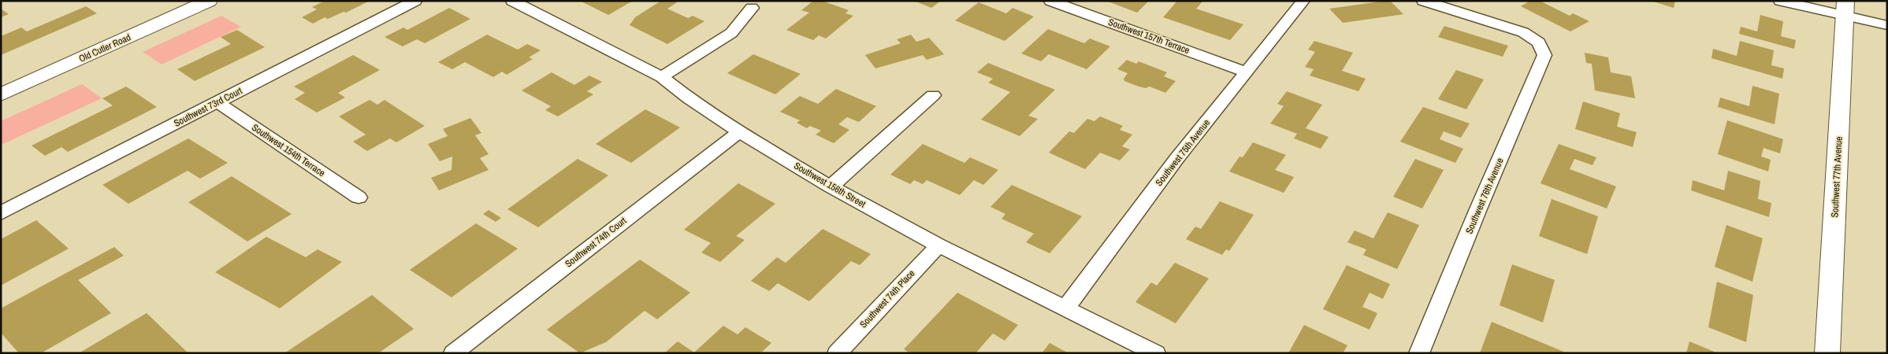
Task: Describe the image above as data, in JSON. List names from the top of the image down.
{
  "streets": {
    "street": [
      "Southwest 157th Terrace",
      "Old Cutler Road",
      "Southwest 73rd Court",
      "Southwest 154th Terrace",
      "Southwest 75th Avenue",
      "Southwest 77th Avenue",
      "Southwest 156th Street",
      "Southwest 76th Avenue",
      "Southwest 74th Court",
      "Southwest 74th Place"
    ]
  },
  "crossings": [
    ["Southwest 157th Terrace", "Southwest 75th Avenue"],
    ["Southwest 73rd Court", "Southwest 154th Terrace"],
    ["Southwest 75th Avenue", "Southwest 156th Street"],
    ["Southwest 156th Street", "Southwest 74th Court"],
    ["Southwest 156th Street", "Southwest 74th Place"]
  ]
}
